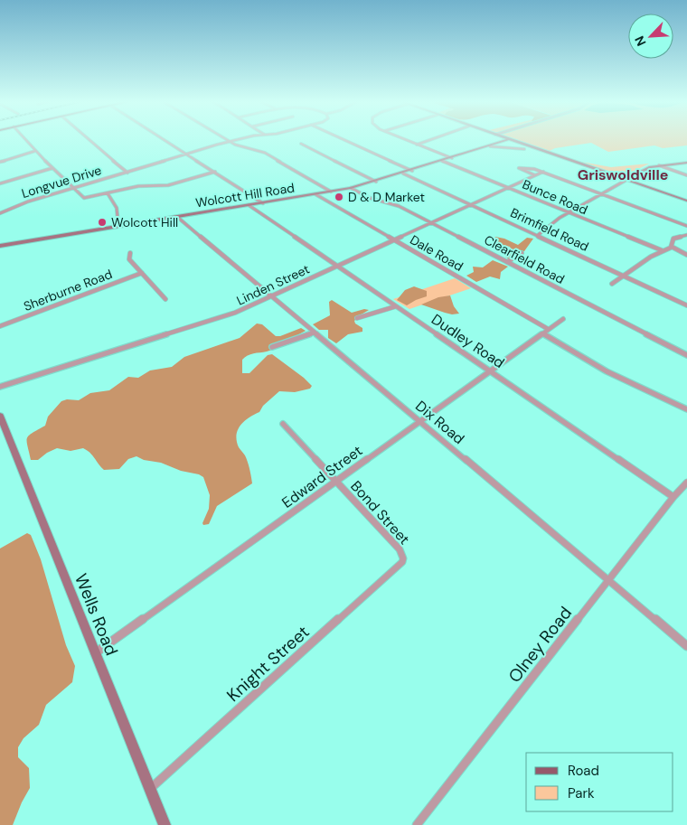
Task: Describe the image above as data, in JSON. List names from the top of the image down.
{
  "streets": {
    "street": [
      "Longvue Drive",
      "Wolcott Hill Road",
      "Bunce Road",
      "Brimfield Road",
      "Dale Road",
      "Clearfield Road",
      "Linden Street",
      "Sherburne Road",
      "Dudley Road",
      "Dix Road",
      "Edward Street",
      "Bond Street",
      "Wells Road",
      "Olney Road",
      "Knight Street"
    ]
  },
  "crossings": [
    ["Wolcott Hill Road", "Bunce Road"],
    ["Wolcott Hill Road", "Brimfield Road"],
    ["Wolcott Hill Road", "Dale Road"],
    ["Wolcott Hill Road", "Clearfield Road"],
    ["Wolcott Hill Road", "Dudley Road"],
    ["Wolcott Hill Road", "Dix Road"],
    ["Bunce Road", "Linden Street"],
    ["Brimfield Road", "Linden Street"],
    ["Dale Road", "Linden Street"],
    ["Dale Road", "Edward Street"],
    ["Clearfield Road", "Linden Street"],
    ["Linden Street", "Dudley Road"],
    ["Linden Street", "Dix Road"],
    ["Dudley Road", "Edward Street"],
    ["Dudley Road", "Olney Road"],
    ["Dix Road", "Edward Street"],
    ["Dix Road", "Olney Road"],
    ["Edward Street", "Bond Street"],
    ["Edward Street", "Wells Road"],
    ["Bond Street", "Knight Street"],
    ["Wells Road", "Knight Street"]
  ],
  "districts": ["Griswoldville"],
  "places": ["D & D Market", "Wolcott Hill"],
  "legend": ["Road", "Park"],
  "north": "bottom left"
}
